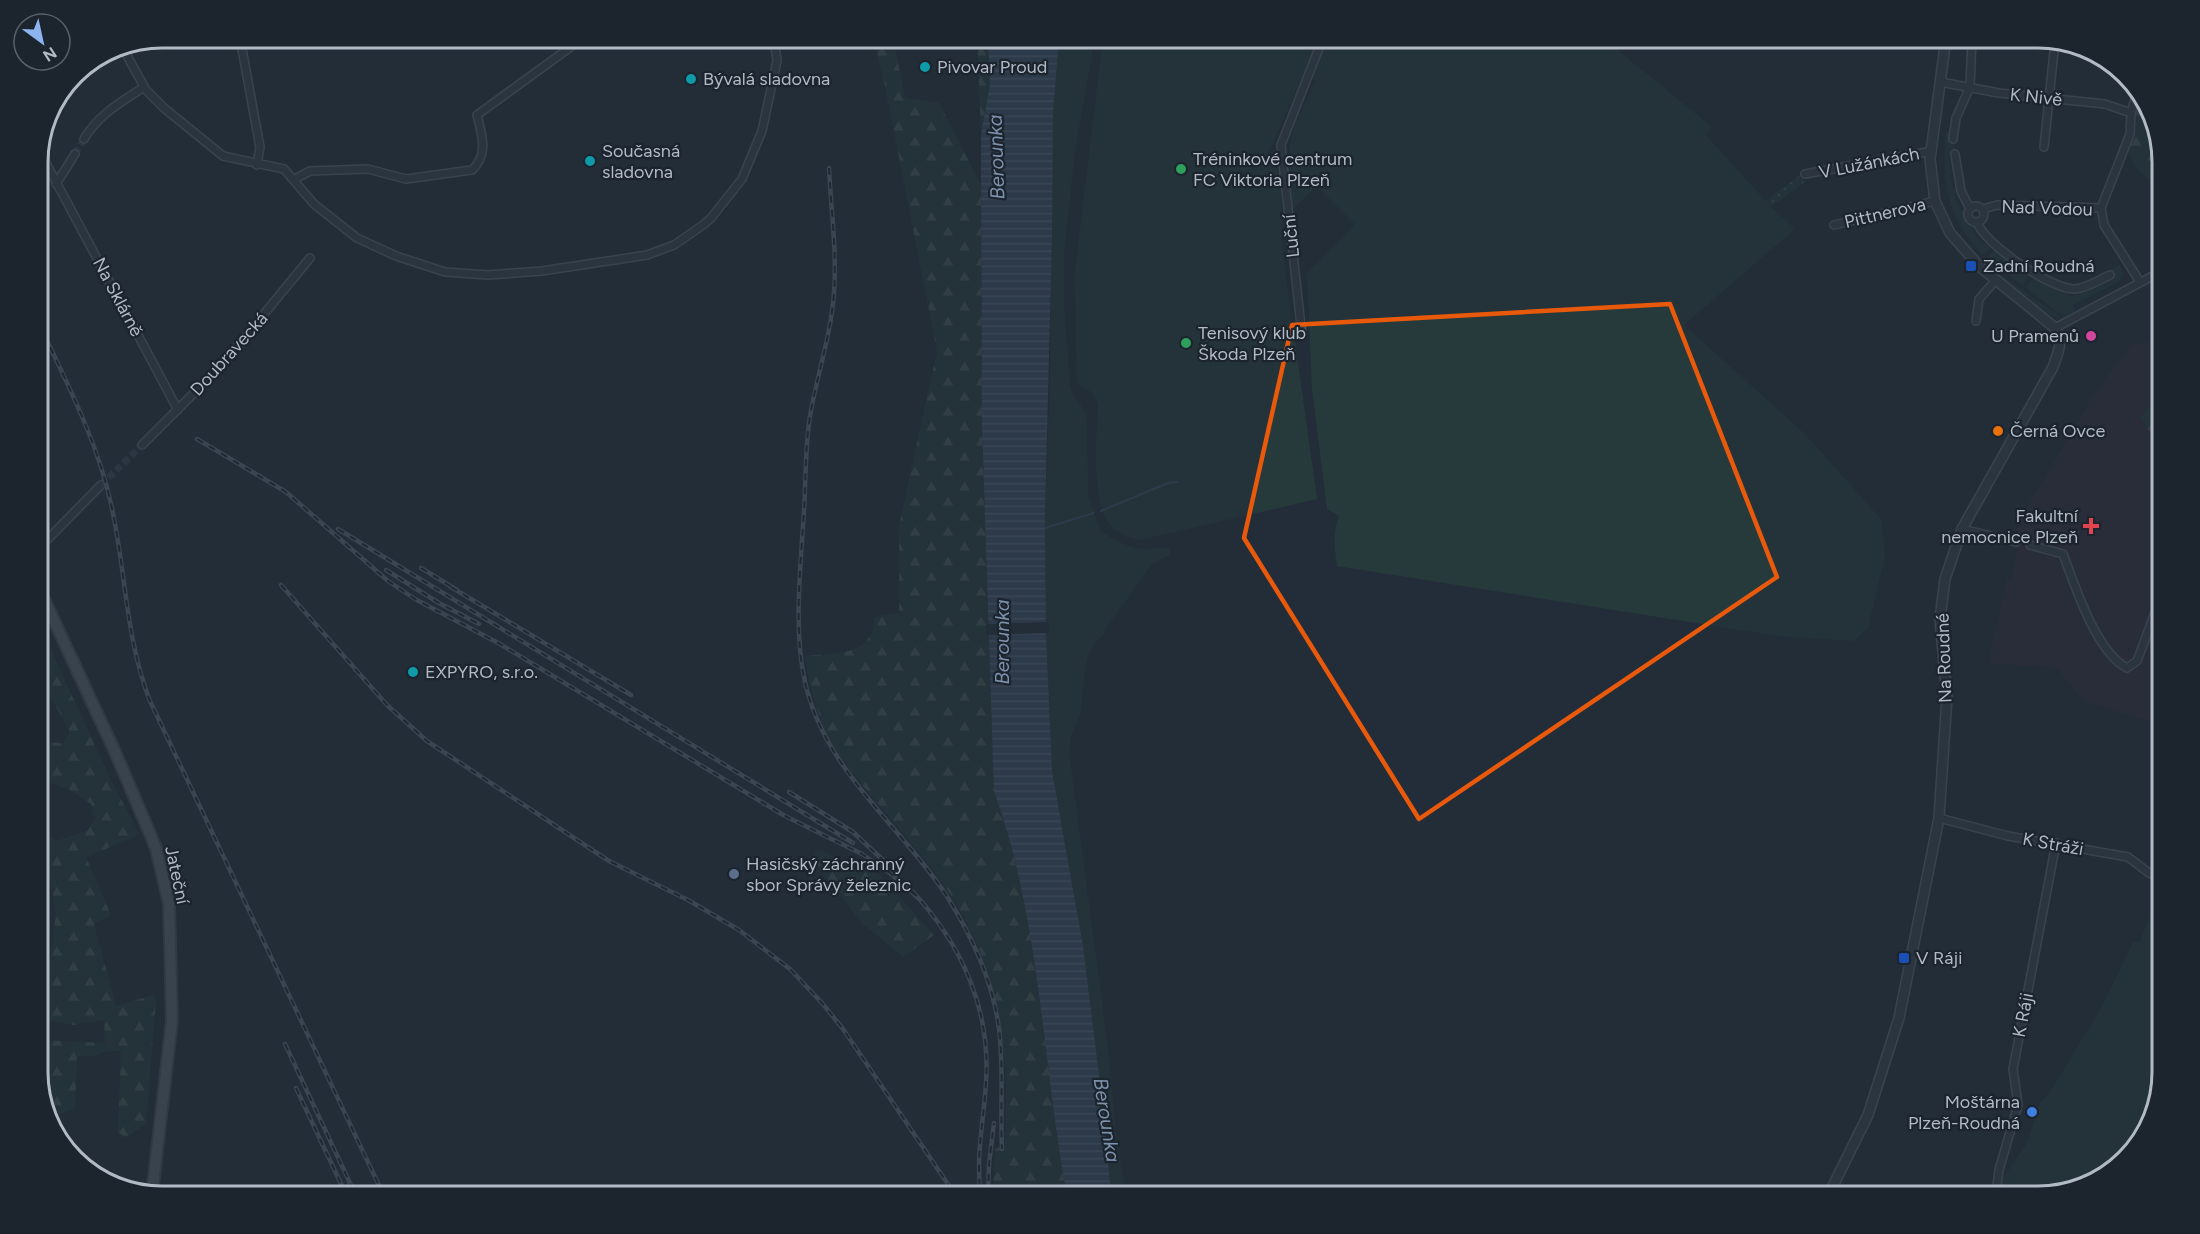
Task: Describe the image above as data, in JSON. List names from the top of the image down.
{
  "streets": {
    "main road": ["Jateční"],
    "street": [
      "K Nivě",
      "V Lužánkách",
      "Nad Vodou",
      "Pittnerova",
      "Luční",
      "Na Sklárně",
      "Doubravecká",
      "Na Roudné",
      "K Stráži",
      "K Ráji"
    ]
  },
  "crossings": [
    ["Na Sklárně", "Doubravecká"],
    ["Na Roudné", "K Stráži"],
    ["K Stráži", "K Ráji"]
  ],
  "water": ["Berounka"],
  "places": {
    "other": [
      "Pivovar Proud",
      "Bývalá sladovna",
      "Současná sladovna",
      "Tréninkové centrum FC Viktoria Plzeň",
      "U Pramenů",
      "Tenisový klub Škoda Plzeň",
      "Černá Ovce",
      "EXPYRO, s.r.o.",
      "Hasičský záchranný sbor Správy železnic",
      "Moštárna Plzeň-Roudná"
    ],
    "transit": ["Zadní Roudná", "V Ráji"],
    "health": ["Fakultní nemocnice Plzeň"]
  },
  "north": "bottom right"
}
